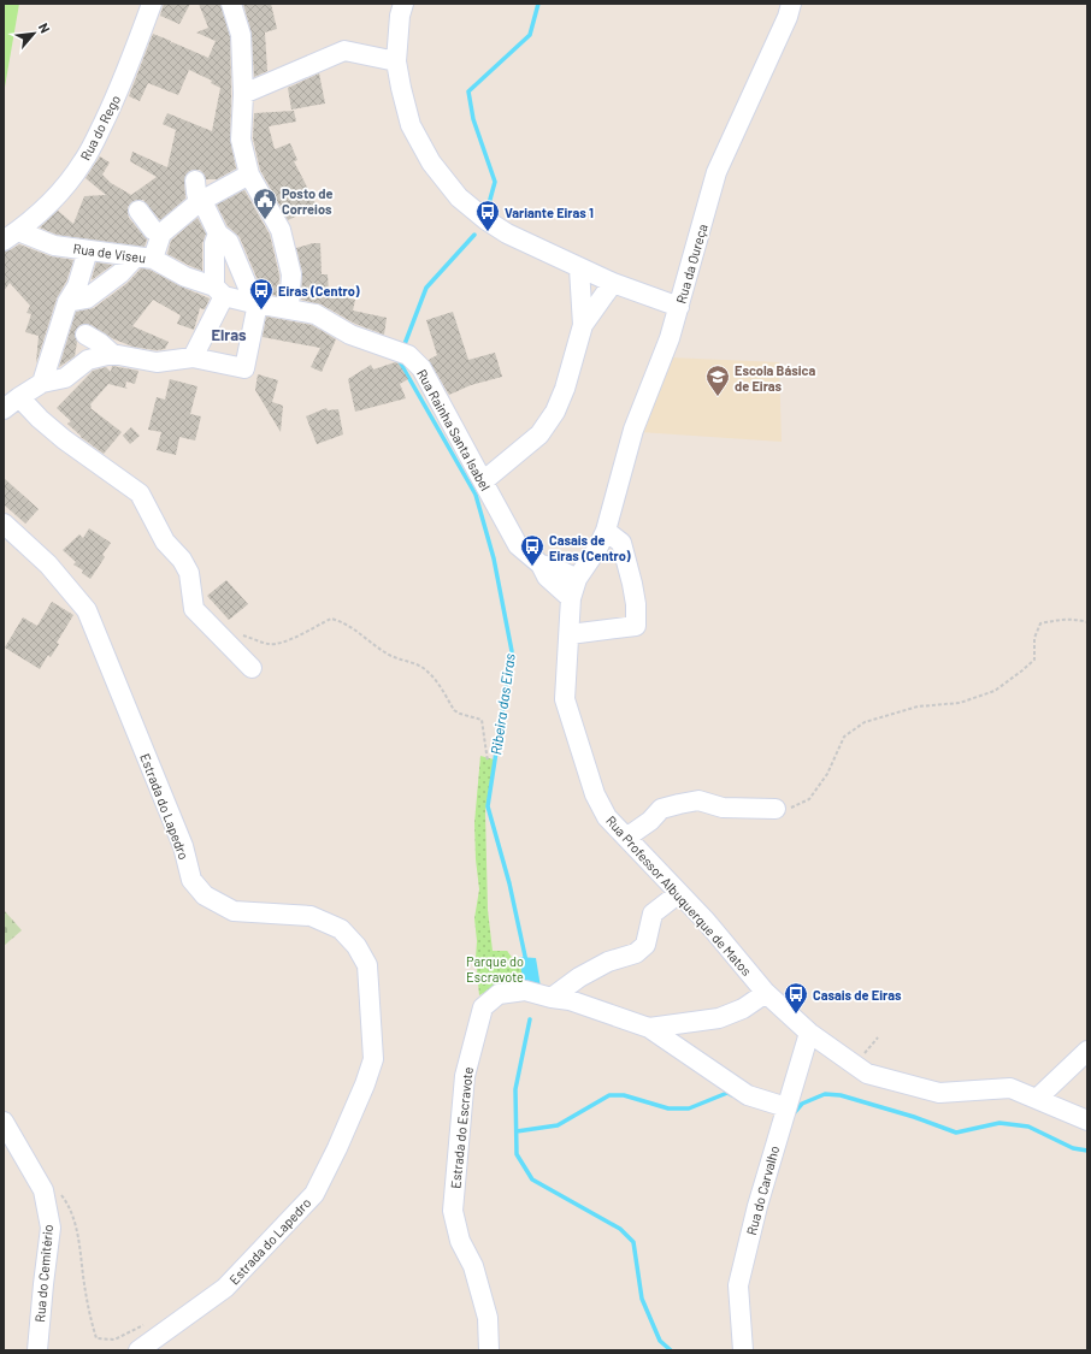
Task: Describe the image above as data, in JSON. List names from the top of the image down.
{
  "streets": {
    "street": [
      "Rua do Rego",
      "Rua de Viseu",
      "Rua da Oureça",
      "Rua Rainha Santa Isabel",
      "Estrada do Lapedro",
      "Rua Professor Albuquerque de Matos",
      "Estrada do Escravote",
      "Rua do Carvalho",
      "Rua do Cemitério"
    ]
  },
  "crossings": [
    ["Rua do Rego", "Rua de Viseu"],
    ["Rua de Viseu", "Rua Rainha Santa Isabel"],
    ["Rua da Oureça", "Rua Professor Albuquerque de Matos"],
    ["Rua Professor Albuquerque de Matos", "Rua do Carvalho"],
    ["Estrada do Escravote", "Rua do Carvalho"]
  ],
  "districts": ["Eiras"],
  "water": ["Ribeira das Eiras"],
  "parks": ["Parque do Escravote"],
  "places": {
    "public building": ["Posto de Correios"],
    "bus stop": [
      "Variante Eiras 1",
      "Eiras (Centro)",
      "Casais de Eiras (Centro)",
      "Casais de Eiras"
    ],
    "school or university": ["Escola Básica de Eiras"]
  },
  "north": "top right"
}
